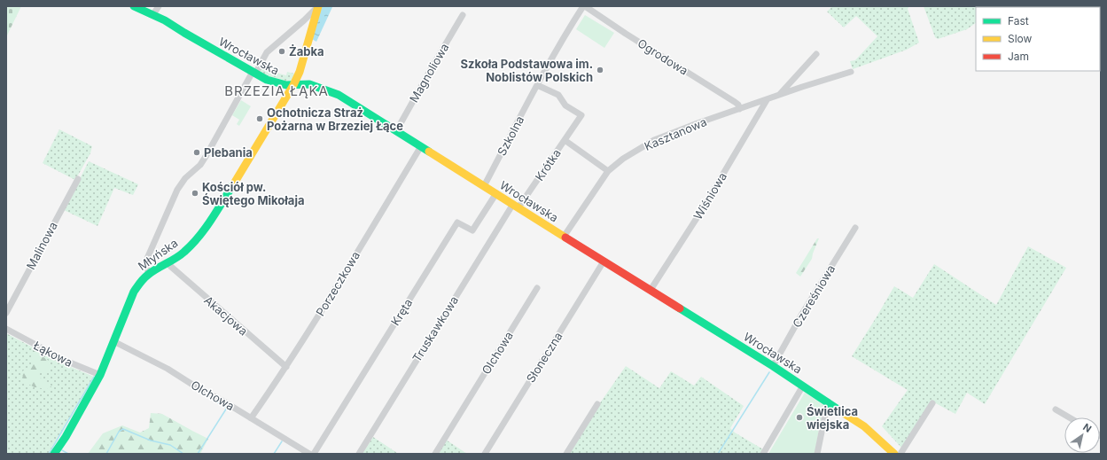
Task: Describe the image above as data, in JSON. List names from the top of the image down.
{
  "streets": {
    "street": [
      "Wrocławska",
      "Ogrodowa",
      "Magnoliowa",
      "Kasztanowa",
      "Szkolna",
      "Krótka",
      "Wiśniowa",
      "Malinowa",
      "Młyńska",
      "Porzeczkowa",
      "Czereśniowa",
      "Kręta",
      "Akacjowa",
      "Truskawkowa",
      "Olchowa",
      "Łąkowa",
      "Słoneczna"
    ]
  },
  "crossings": [
    ["Wrocławska", "Magnoliowa"],
    ["Wrocławska", "Kasztanowa"],
    ["Wrocławska", "Szkolna"],
    ["Wrocławska", "Krótka"],
    ["Wrocławska", "Wiśniowa"],
    ["Wrocławska", "Młyńska"],
    ["Wrocławska", "Porzeczkowa"],
    ["Wrocławska", "Czereśniowa"],
    ["Wrocławska", "Kręta"],
    ["Wrocławska", "Truskawkowa"],
    ["Wrocławska", "Słoneczna"],
    ["Ogrodowa", "Kasztanowa"],
    ["Ogrodowa", "Szkolna"],
    ["Kasztanowa", "Krótka"],
    ["Kasztanowa", "Wiśniowa"],
    ["Szkolna", "Krótka"],
    ["Krótka", "Truskawkowa"],
    ["Młyńska", "Akacjowa"],
    ["Młyńska", "Olchowa"],
    ["Młyńska", "Łąkowa"],
    ["Porzeczkowa", "Akacjowa"],
    ["Porzeczkowa", "Olchowa"]
  ],
  "districts": ["BRZEZIA ŁĄKA"],
  "places": [
    "Żabka",
    "Szkoła Podstawowa im. Noblistów Polskich",
    "Ochotnicza Straż Pożarna w Brzeziej Łące",
    "Plebania",
    "Kościół pw. Świętego Mikołaja",
    "Świetlica wiejska"
  ],
  "legend": ["Fast", "Slow", "Jam"],
  "north": "top right"
}
